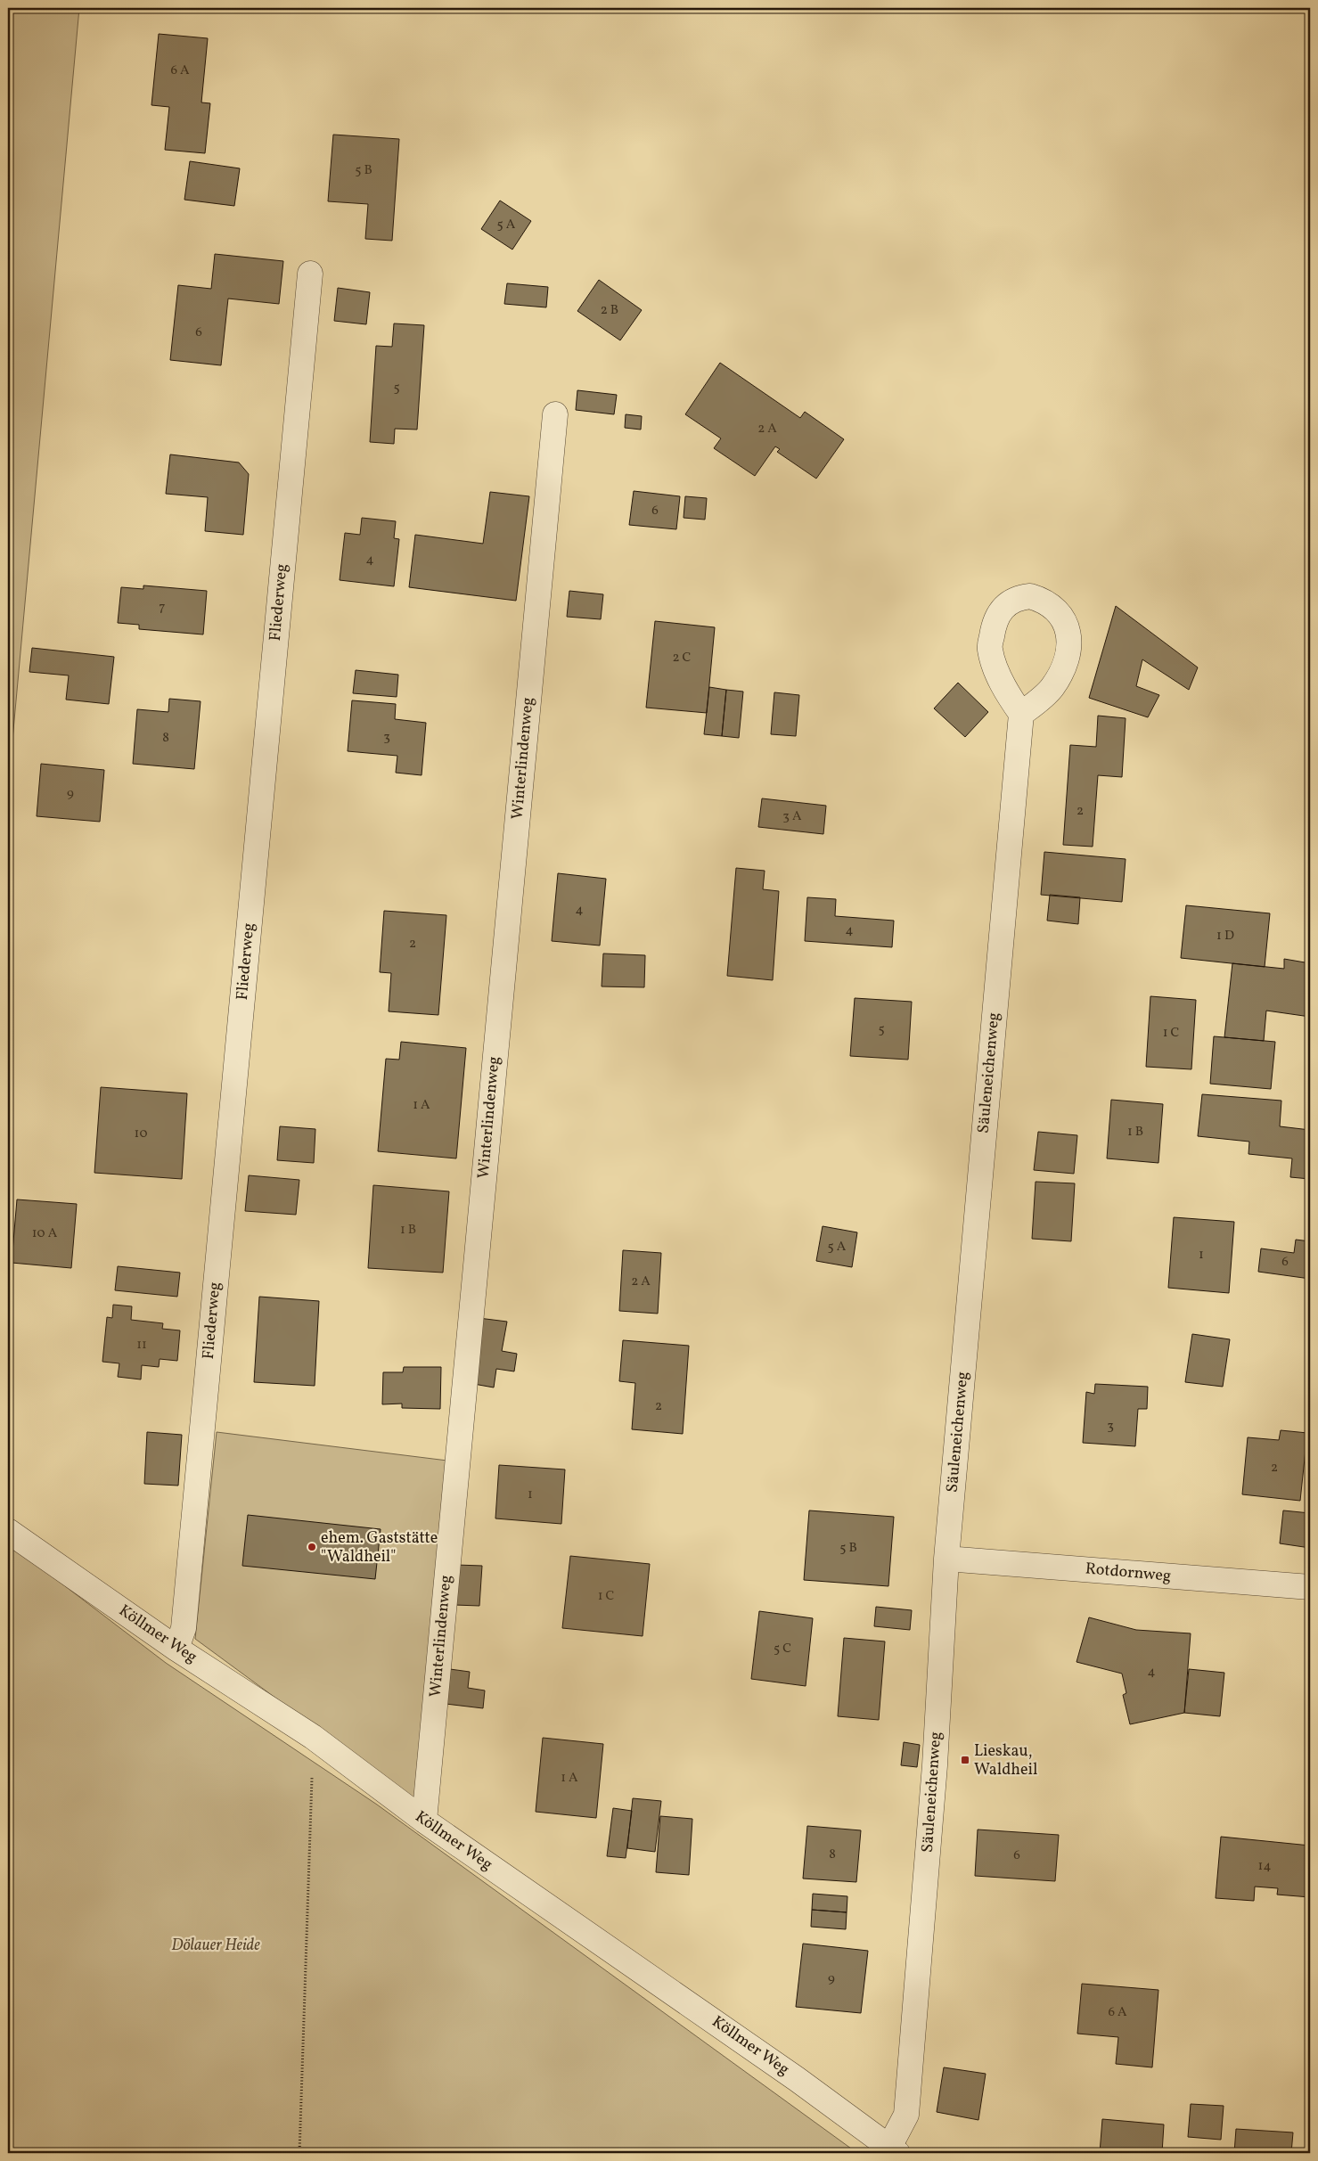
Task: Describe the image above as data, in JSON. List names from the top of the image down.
{
  "streets": {
    "street": [
      "Fliederweg",
      "Winterlindenweg",
      "Säuleneichenweg",
      "Rotdornweg",
      "Köllmer Weg"
    ]
  },
  "crossings": [
    ["Fliederweg", "Köllmer Weg"],
    ["Winterlindenweg", "Köllmer Weg"],
    ["Säuleneichenweg", "Rotdornweg"],
    ["Säuleneichenweg", "Köllmer Weg"]
  ],
  "parks": ["Dölauer Heide"],
  "places": {
    "other": ["ehem. Gaststätte \"Waldheil\""],
    "transit": ["Lieskau, Waldheil"]
  },
  "house_numbers": [
    "6 A",
    "5 B",
    "5 A",
    "2 B",
    "6",
    "5",
    "2 A",
    "6",
    "4",
    "7",
    "2 C",
    "3",
    "8",
    "9",
    "2",
    "3 A",
    "4",
    "4",
    "1 D",
    "2",
    "5",
    "1 C",
    "1 A",
    "1 B",
    "10",
    "1 B",
    "10 A",
    "5 A",
    "1",
    "6",
    "2 A",
    "11",
    "2",
    "3",
    "2",
    "1",
    "5 B",
    "1 C",
    "5 C",
    "4",
    "1 A",
    "8",
    "6",
    "14",
    "9",
    "6 A"
  ]
}
